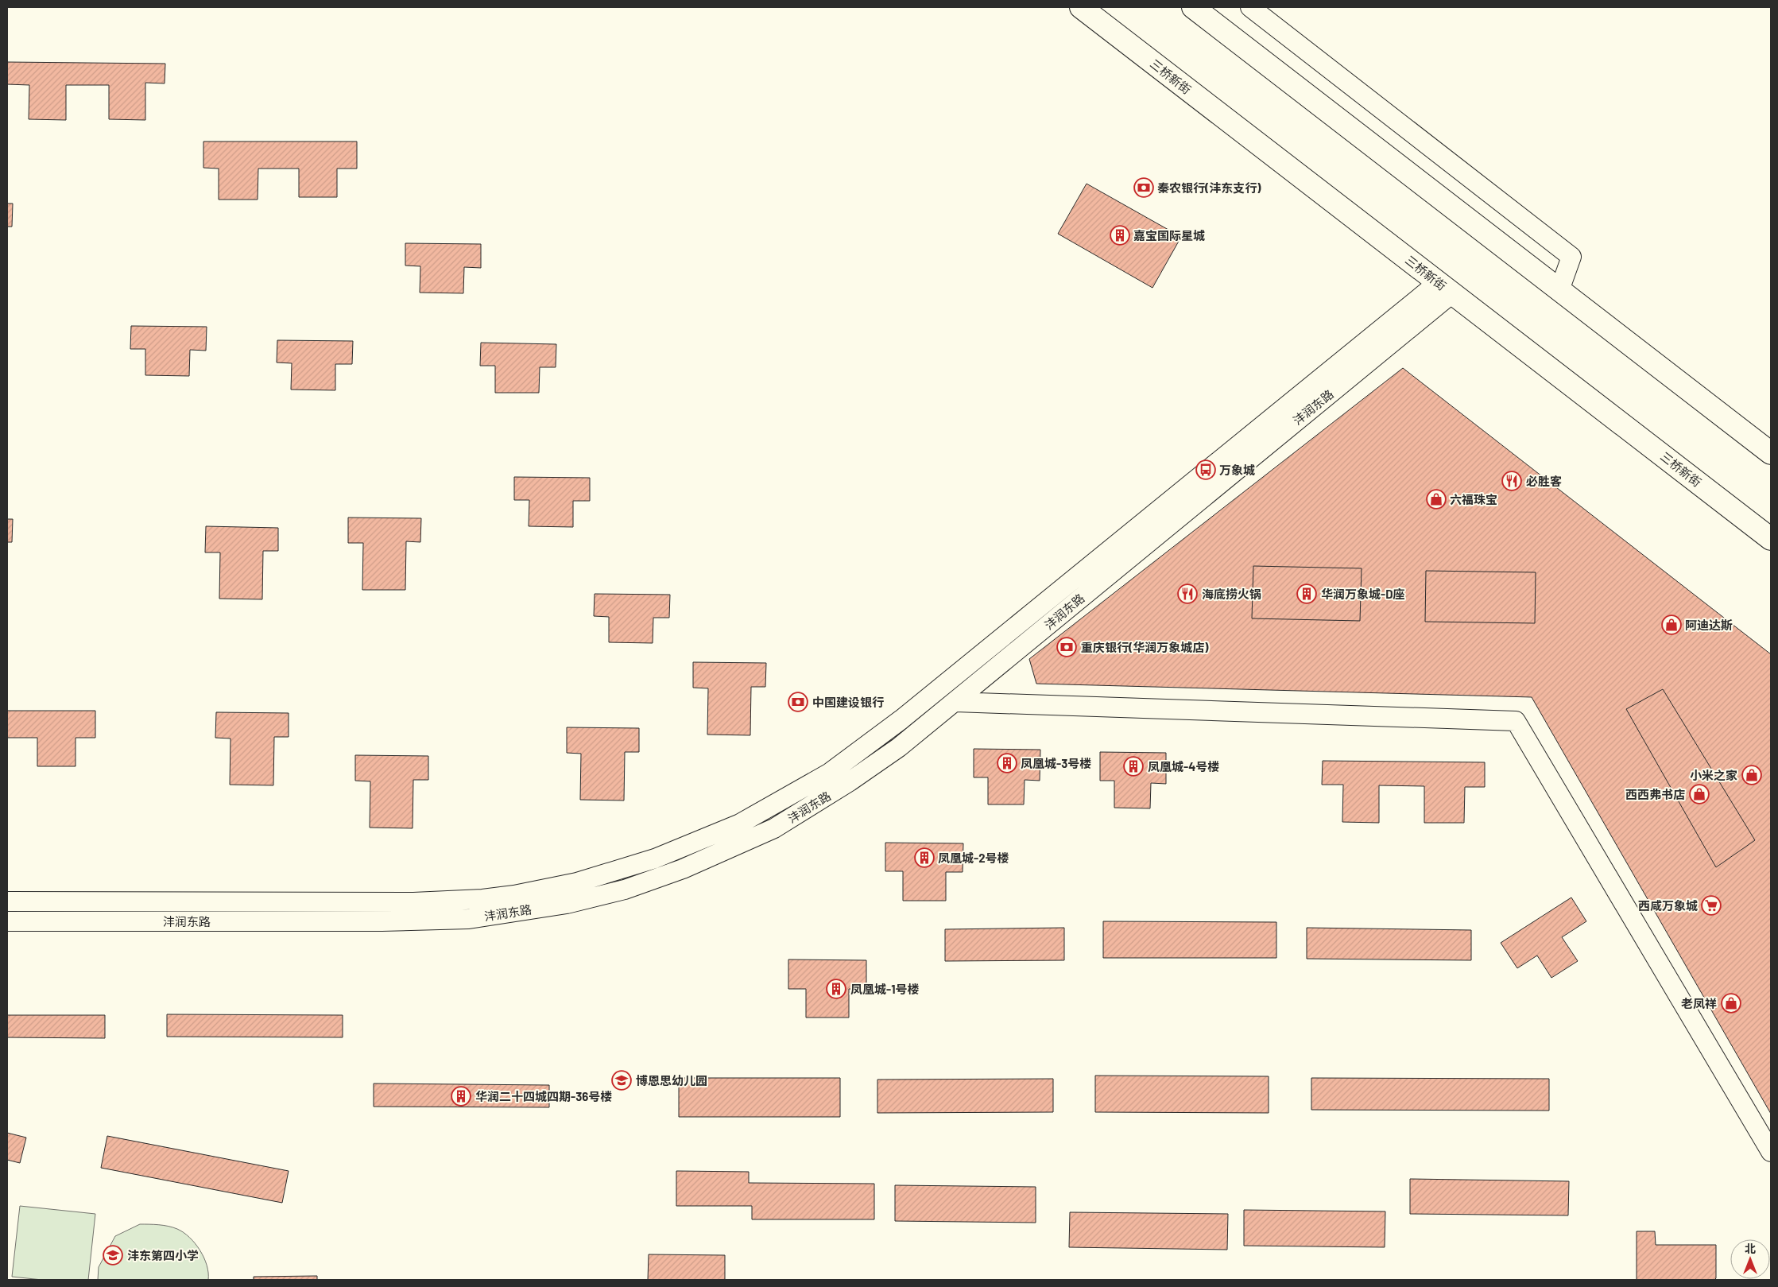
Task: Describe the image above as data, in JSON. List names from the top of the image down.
{
  "streets": {
    "main road": ["三桥新街"],
    "street": ["沣润东路"]
  },
  "crossings": [
    ["三桥新街", "沣润东路"]
  ],
  "places": {
    "bank": ["秦农银行(沣东支行)", "重庆银行(华润万象城店)", "中国建设银行"],
    "building": [
      "嘉宝国际星城",
      "华润万象城-D座",
      "凤凰城-3号楼",
      "凤凰城-4号楼",
      "凤凰城-2号楼",
      "凤凰城-1号楼",
      "华润二十四城四期-36号楼"
    ],
    "bus stop": ["万象城"],
    "restaurant": ["必胜客", "海底捞火锅"],
    "shop": [
      "六福珠宝",
      "阿迪达斯",
      "小米之家",
      "西西弗书店",
      "老凤祥"
    ],
    "supermarket": ["西咸万象城"],
    "school or university": ["博恩思幼儿园", "沣东第四小学"]
  },
  "north": "top"
}
